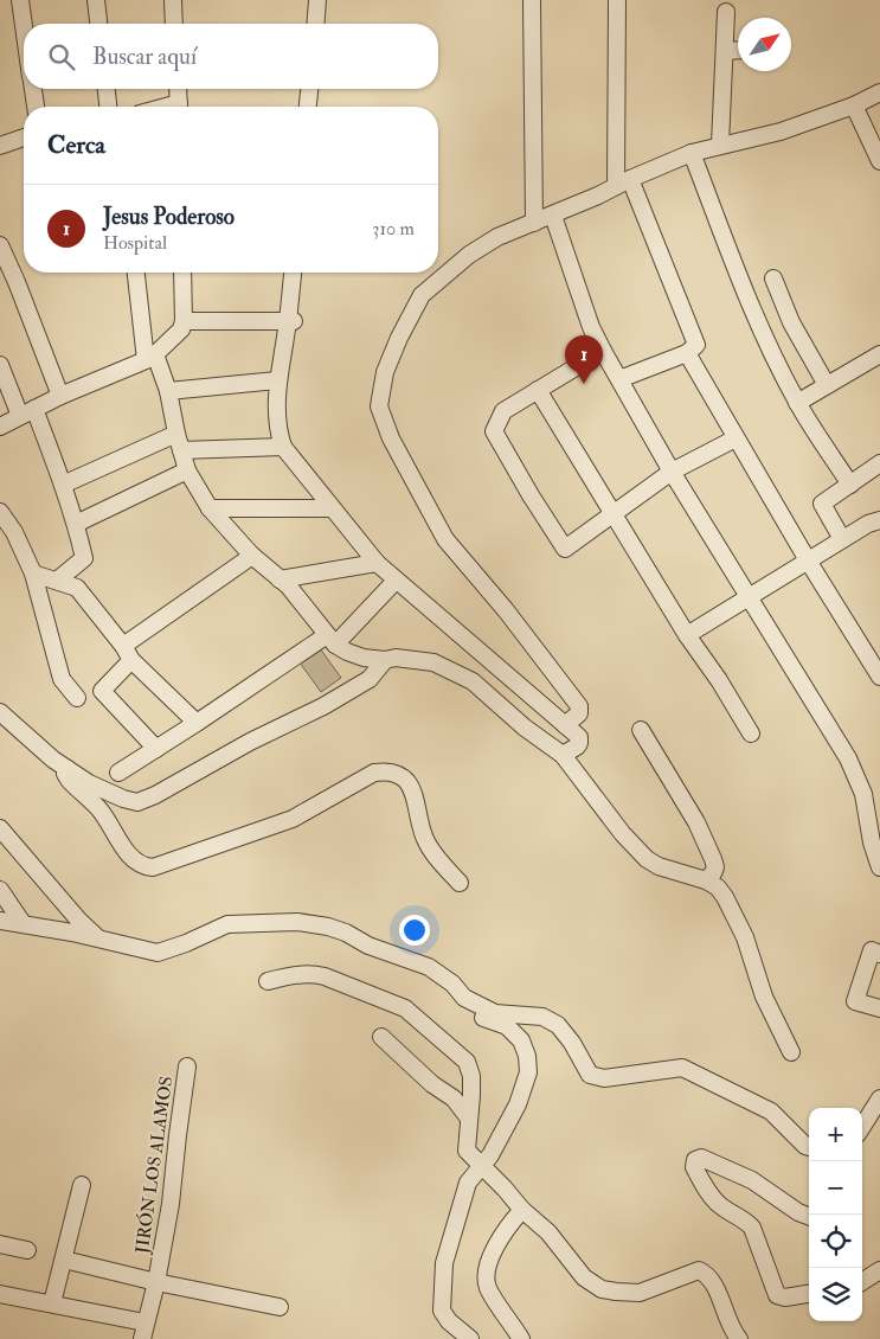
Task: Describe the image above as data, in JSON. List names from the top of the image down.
{
  "streets": {
    "street": ["JIRÓN LOS ALAMOS"]
  },
  "north": "top right",
  "page": {
    "search": "Buscar aquí",
    "heading": "Cerca",
    "list": [
      {
        "mark": "1",
        "name": "Jesus Poderoso",
        "note": "Hospital",
        "value": "310 m"
      }
    ],
    "pins": "1",
    "map_buttons": ["+", "−"]
  }
}
